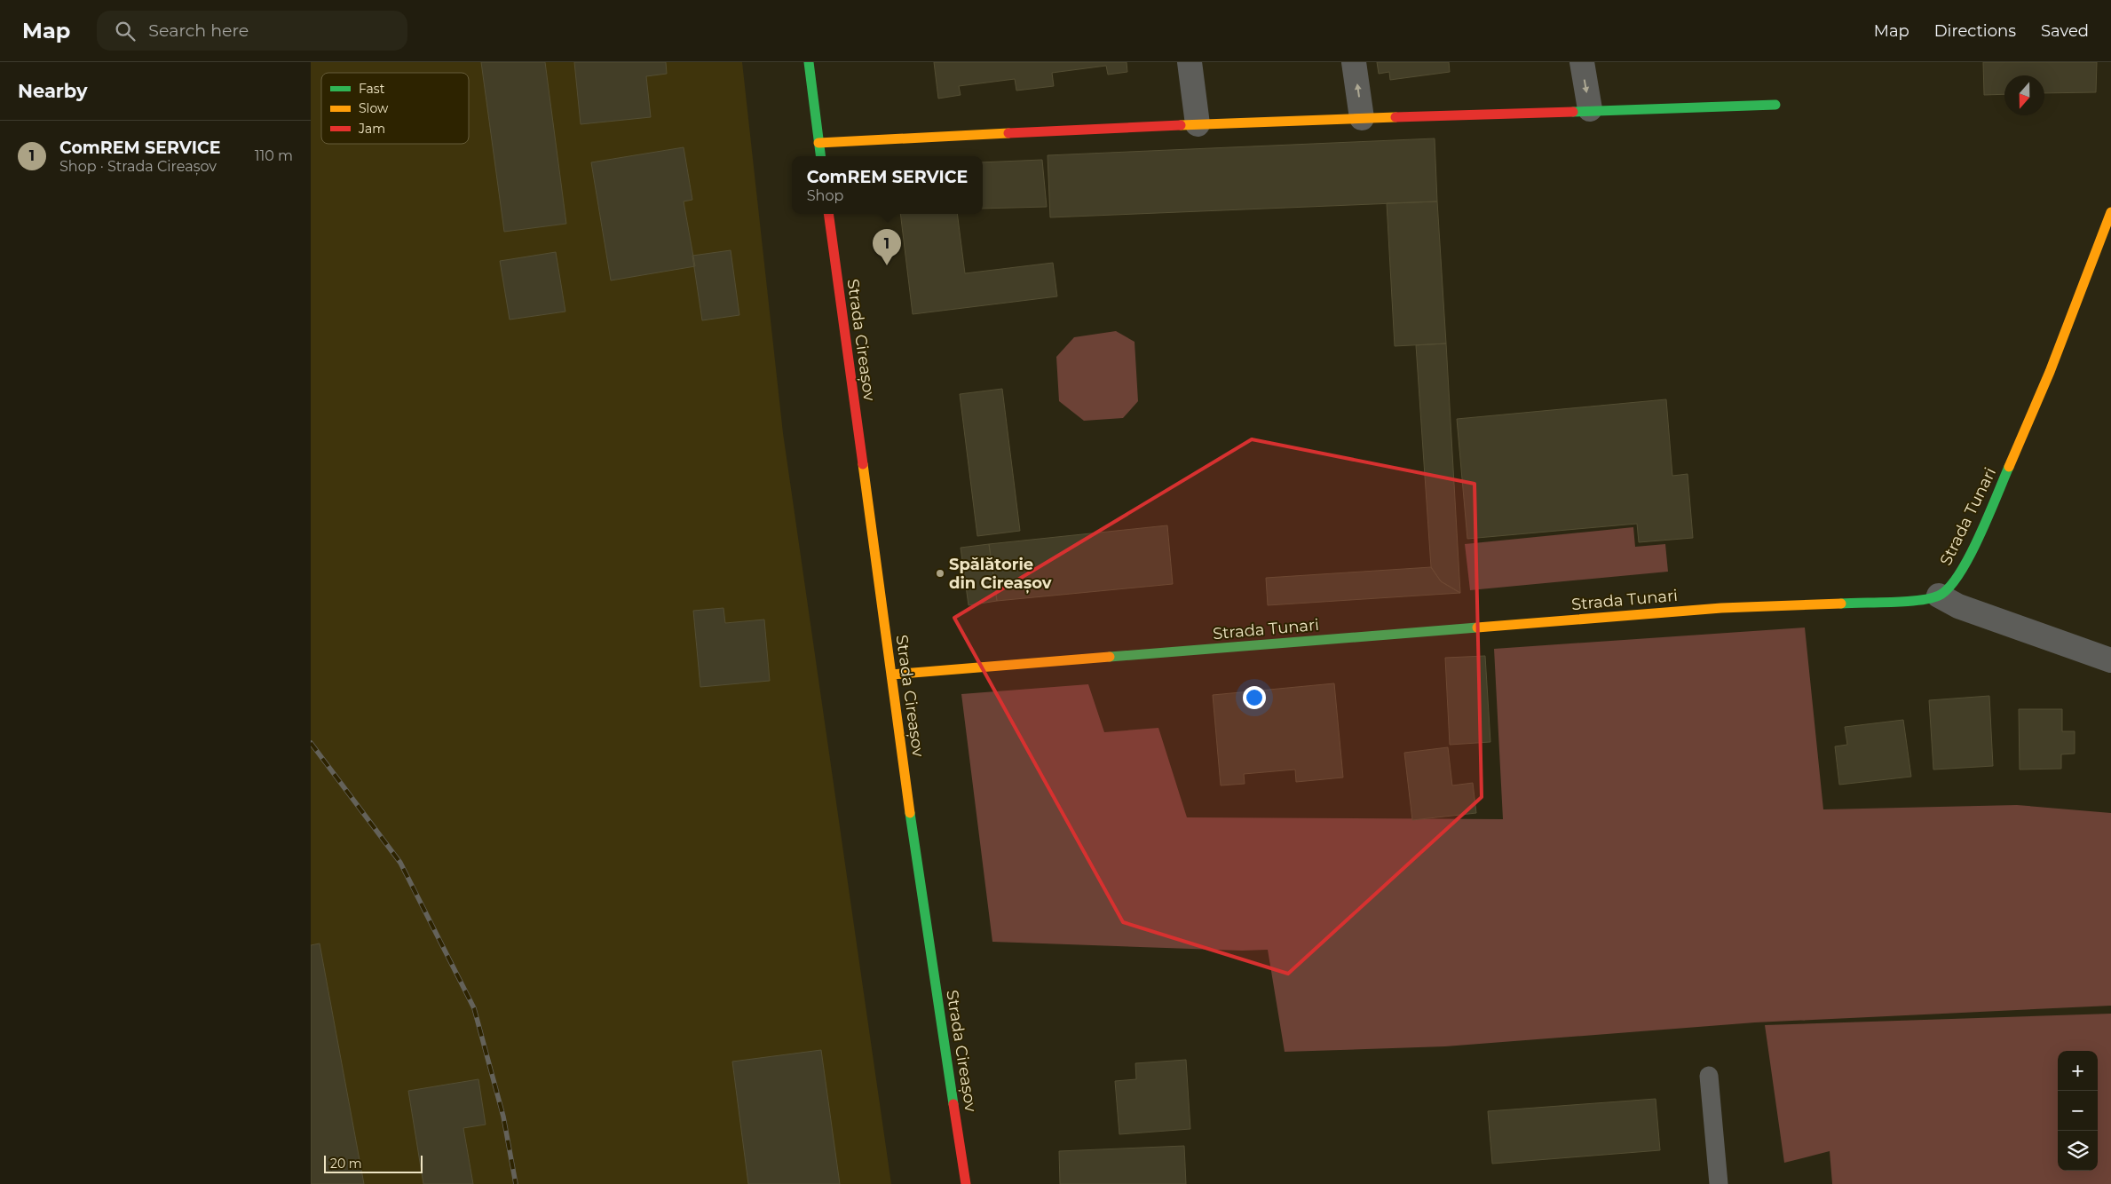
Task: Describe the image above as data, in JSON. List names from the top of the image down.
{
  "streets": {
    "street": ["Strada Cireașov", "Strada Tunari"]
  },
  "crossings": [
    ["Strada Cireașov", "Strada Tunari"]
  ],
  "places": ["Spălătorie din Cireașov"],
  "legend": ["Fast", "Slow", "Jam"],
  "scale_bar": "20 m",
  "north": "bottom",
  "page": {
    "header": "Map",
    "search": "Search here",
    "nav": ["Map", "Directions", "Saved"],
    "heading": "Nearby",
    "list": [
      {
        "mark": "1",
        "name": "ComREM SERVICE",
        "note": "Shop · Strada Cireașov",
        "value": "110 m"
      }
    ],
    "popup": ["ComREM SERVICE", "Shop"],
    "pins": "1",
    "map_buttons": ["+", "−"],
    "scale": "20 m"
  }
}
